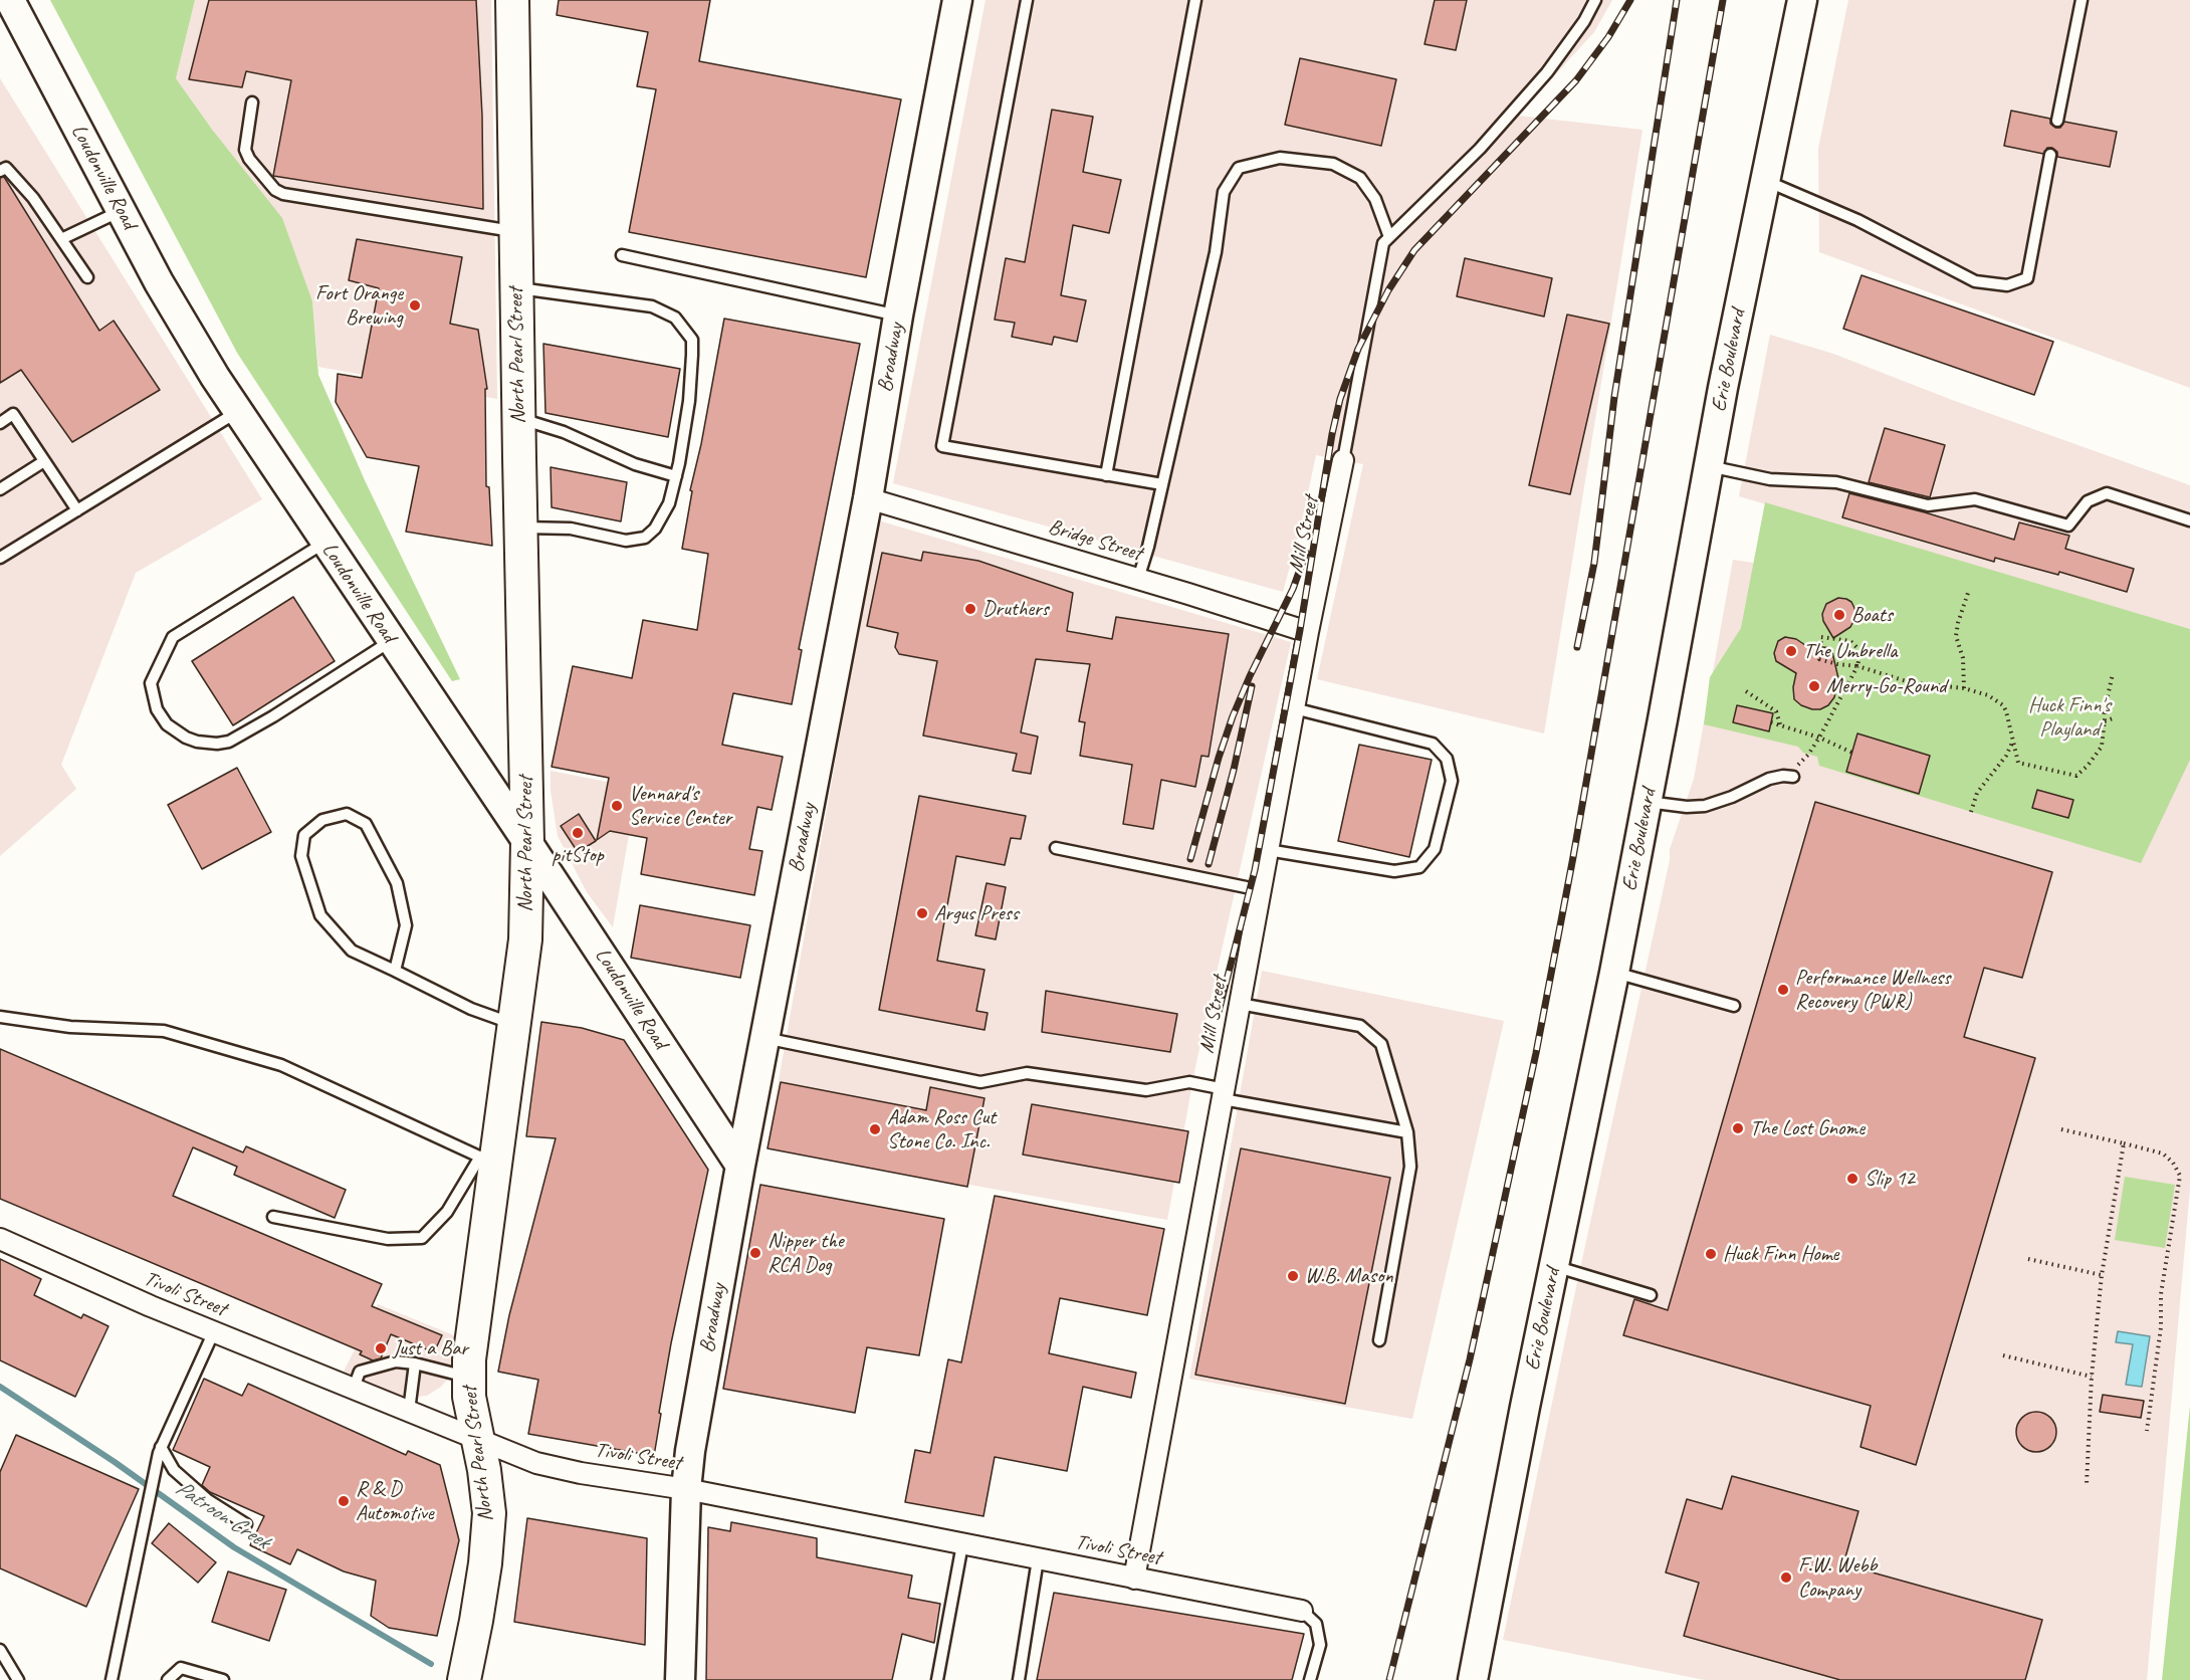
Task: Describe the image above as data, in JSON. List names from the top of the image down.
{
  "streets": {
    "main road": ["North Pearl Street"],
    "street": [
      "Loudonville Road",
      "Broadway",
      "Erie Boulevard",
      "Mill Street",
      "Bridge Street",
      "Tivoli Street"
    ]
  },
  "crossings": [
    ["Loudonville Road", "North Pearl Street"],
    ["Loudonville Road", "Broadway"],
    ["North Pearl Street", "Tivoli Street"],
    ["Broadway", "Bridge Street"],
    ["Broadway", "Tivoli Street"],
    ["Mill Street", "Bridge Street"],
    ["Mill Street", "Tivoli Street"]
  ],
  "water": ["Patroon Creek"],
  "parks": ["Huck Finn's Playland"],
  "places": [
    "Fort Orange Brewing",
    "Druthers",
    "Boats",
    "The Umbrella",
    "Merry-Go-Round",
    "Vennard's Service Center",
    "pitStop",
    "Argus Press",
    "Performance Wellness Recovery (PWR)",
    "The Lost Gnome",
    "Adam Ross Cut Stone Co. Inc.",
    "Slip 12",
    "Nipper the RCA Dog",
    "Huck Finn Home",
    "W.B. Mason",
    "Just a Bar",
    "R & D Automotive",
    "F.W. Webb Company"
  ]
}
